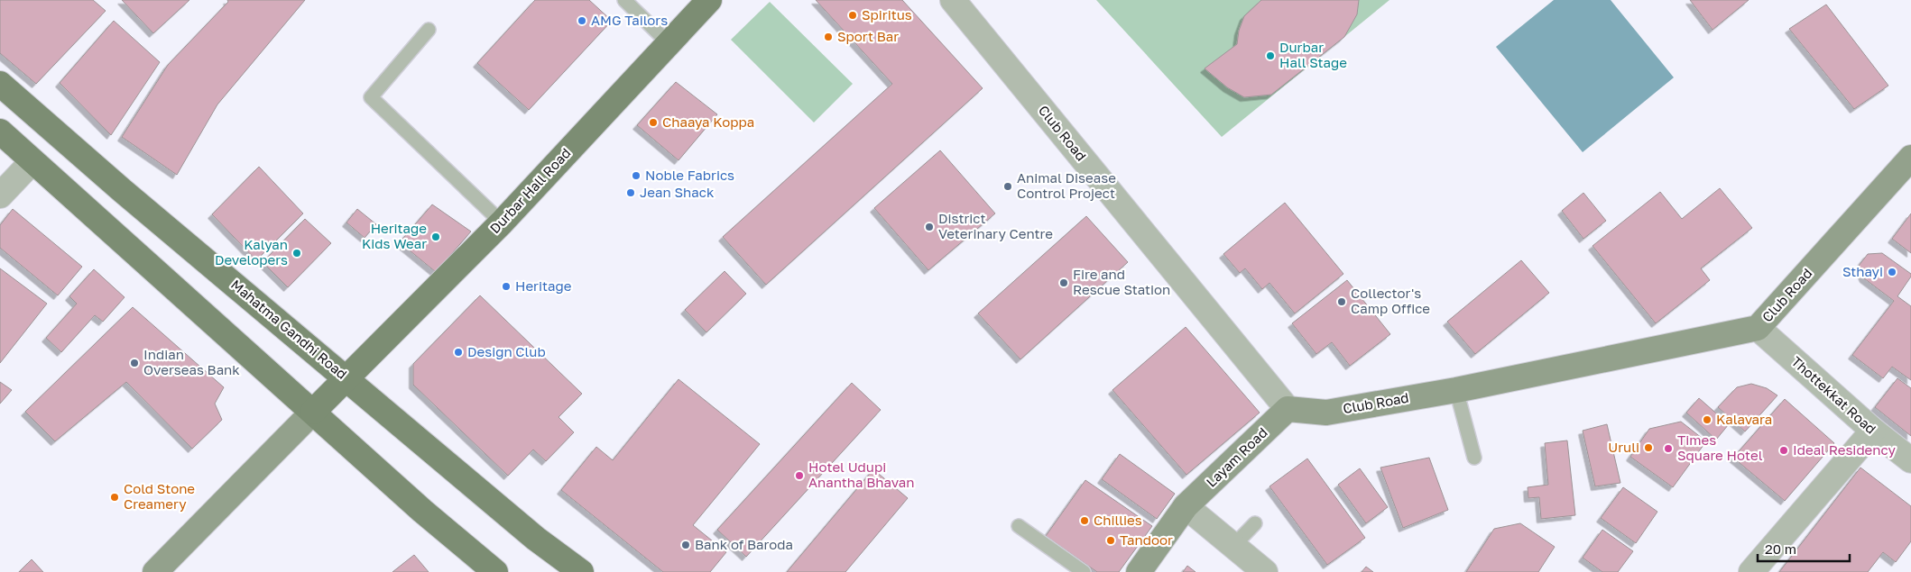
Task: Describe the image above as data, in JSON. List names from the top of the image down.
{
  "streets": {
    "main road": ["Durbar Hall Road", "Mahatma Gandhi Road"],
    "street": ["Club Road", "Thottekkat Road", "Layam Road"]
  },
  "crossings": [
    ["Club Road", "Thottekkat Road"],
    ["Club Road", "Layam Road"],
    ["Durbar Hall Road", "Mahatma Gandhi Road"]
  ],
  "places": [
    "Spiritus",
    "AMG Tailors",
    "Sport Bar",
    "Durbar Hall Stage",
    "Chaaya Koppa",
    "Noble Fabrics",
    "Animal Disease Control Project",
    "Jean Shack",
    "District Veterinary Centre",
    "Heritage Kids Wear",
    "Kalyan Developers",
    "Sthayi",
    "Fire and Rescue Station",
    "Heritage",
    "Collector's Camp Office",
    "Design Club",
    "Indian Overseas Bank",
    "Kalavara",
    "Uruli",
    "Times Square Hotel",
    "Ideal Residency",
    "Hotel Udupi Anantha Bhavan",
    "Cold Stone Creamery",
    "Chillies",
    "Tandoor",
    "Bank of Baroda"
  ],
  "scale_bar": "20 m"
}
